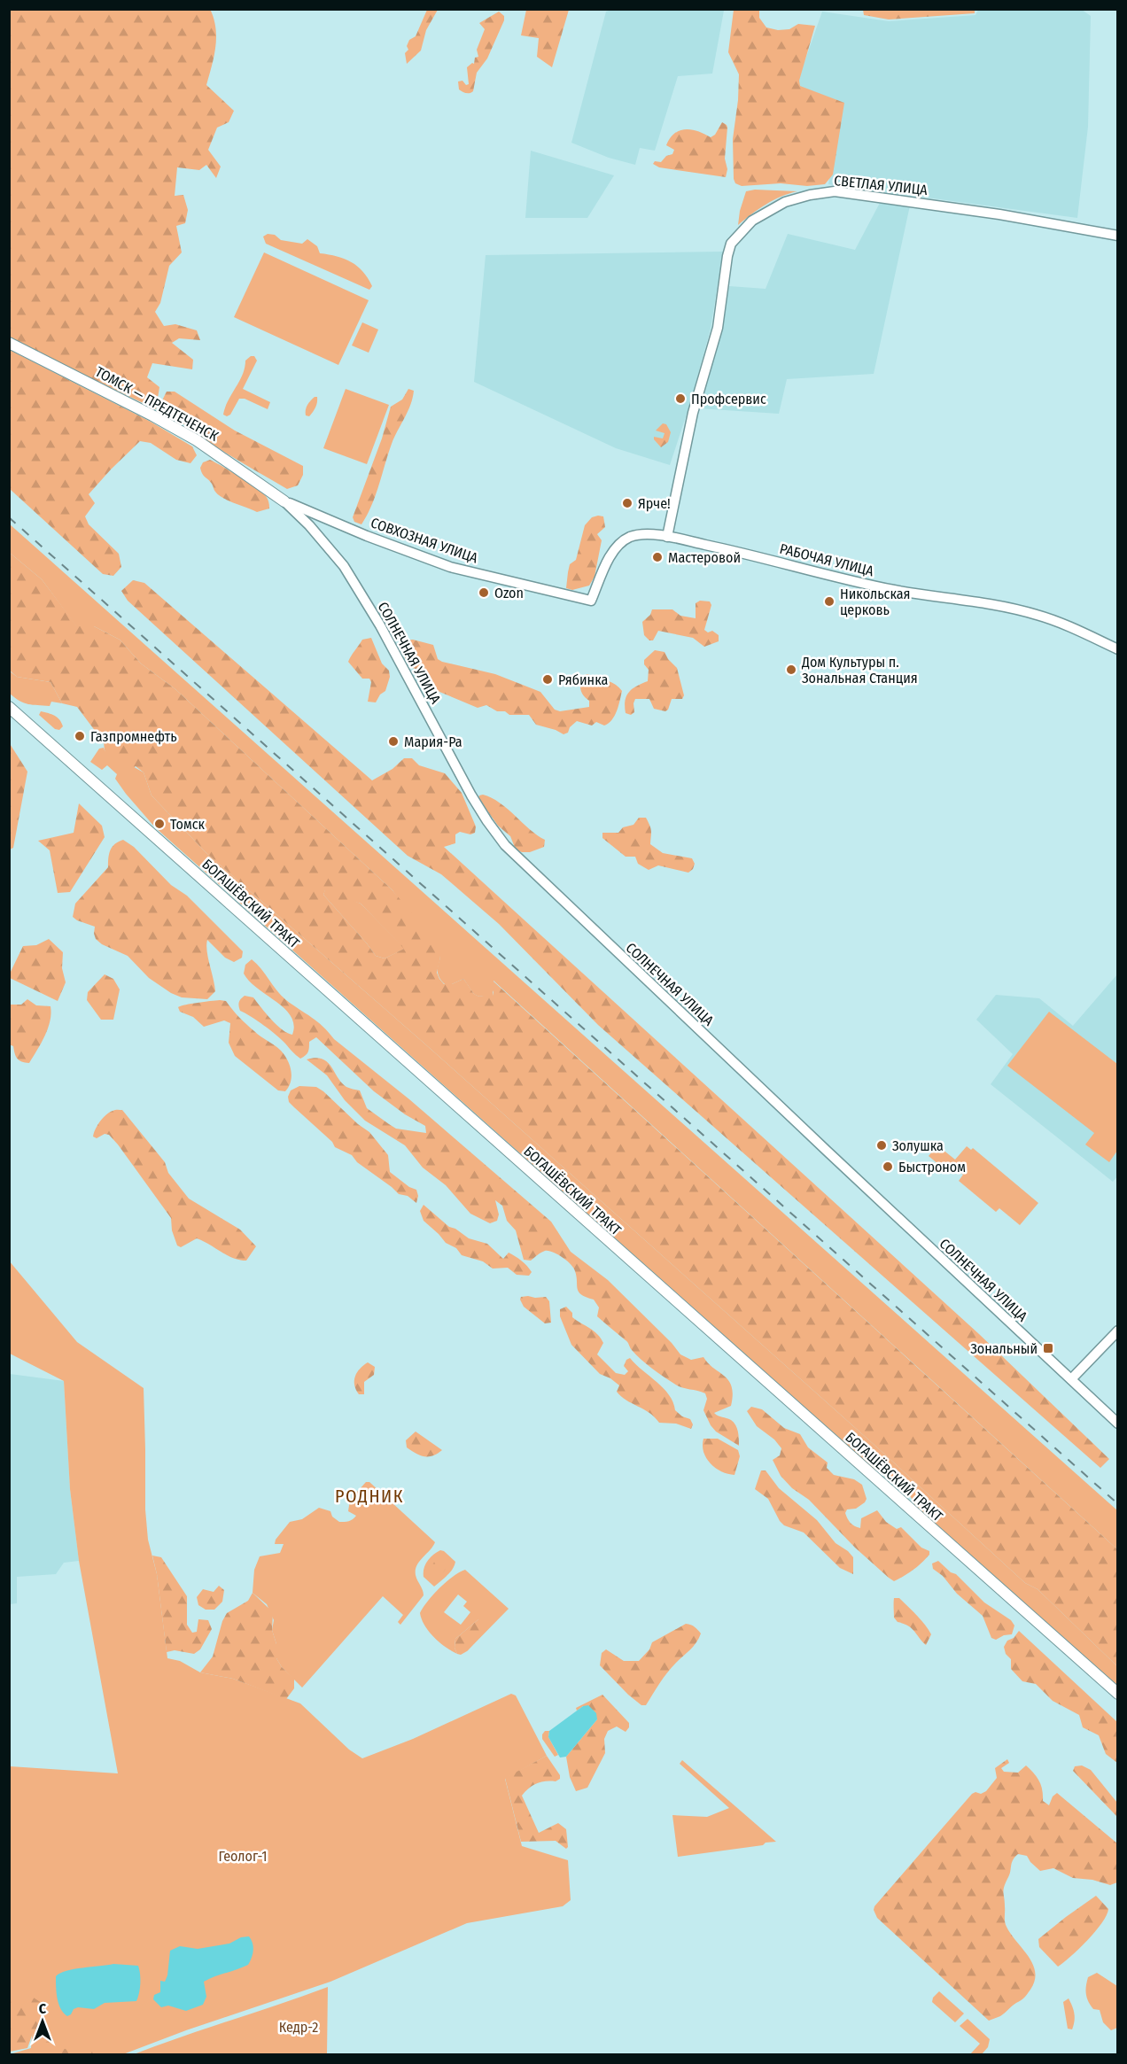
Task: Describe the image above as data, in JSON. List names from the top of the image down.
{
  "streets": {
    "main road": ["ТОМСК — ПРЕДТЕЧЕНСК", "БОГАШЁВСКИЙ ТРАКТ"],
    "street": [
      "СВЕТЛАЯ УЛИЦА",
      "СОВХОЗНАЯ УЛИЦА",
      "РАБОЧАЯ УЛИЦА",
      "СОЛНЕЧНАЯ УЛИЦА"
    ]
  },
  "crossings": [
    ["СВЕТЛАЯ УЛИЦА", "РАБОЧАЯ УЛИЦА"],
    ["ТОМСК — ПРЕДТЕЧЕНСК", "СОВХОЗНАЯ УЛИЦА"],
    ["ТОМСК — ПРЕДТЕЧЕНСК", "СОЛНЕЧНАЯ УЛИЦА"],
    ["СОВХОЗНАЯ УЛИЦА", "РАБОЧАЯ УЛИЦА"],
    ["СОВХОЗНАЯ УЛИЦА", "СОЛНЕЧНАЯ УЛИЦА"]
  ],
  "districts": ["РОДНИК"],
  "parks": ["Геолог-1", "Кедр-2"],
  "places": {
    "other": [
      "Профсервис",
      "Ярче!",
      "Мастеровой",
      "Ozon",
      "Никольская церковь",
      "Дом Культуры п. Зональная Станция",
      "Рябинка",
      "Газпромнефть",
      "Мария-Ра",
      "Томск",
      "Золушка",
      "Быстроном"
    ],
    "transit": ["Зональный"]
  },
  "north": "top"
}
